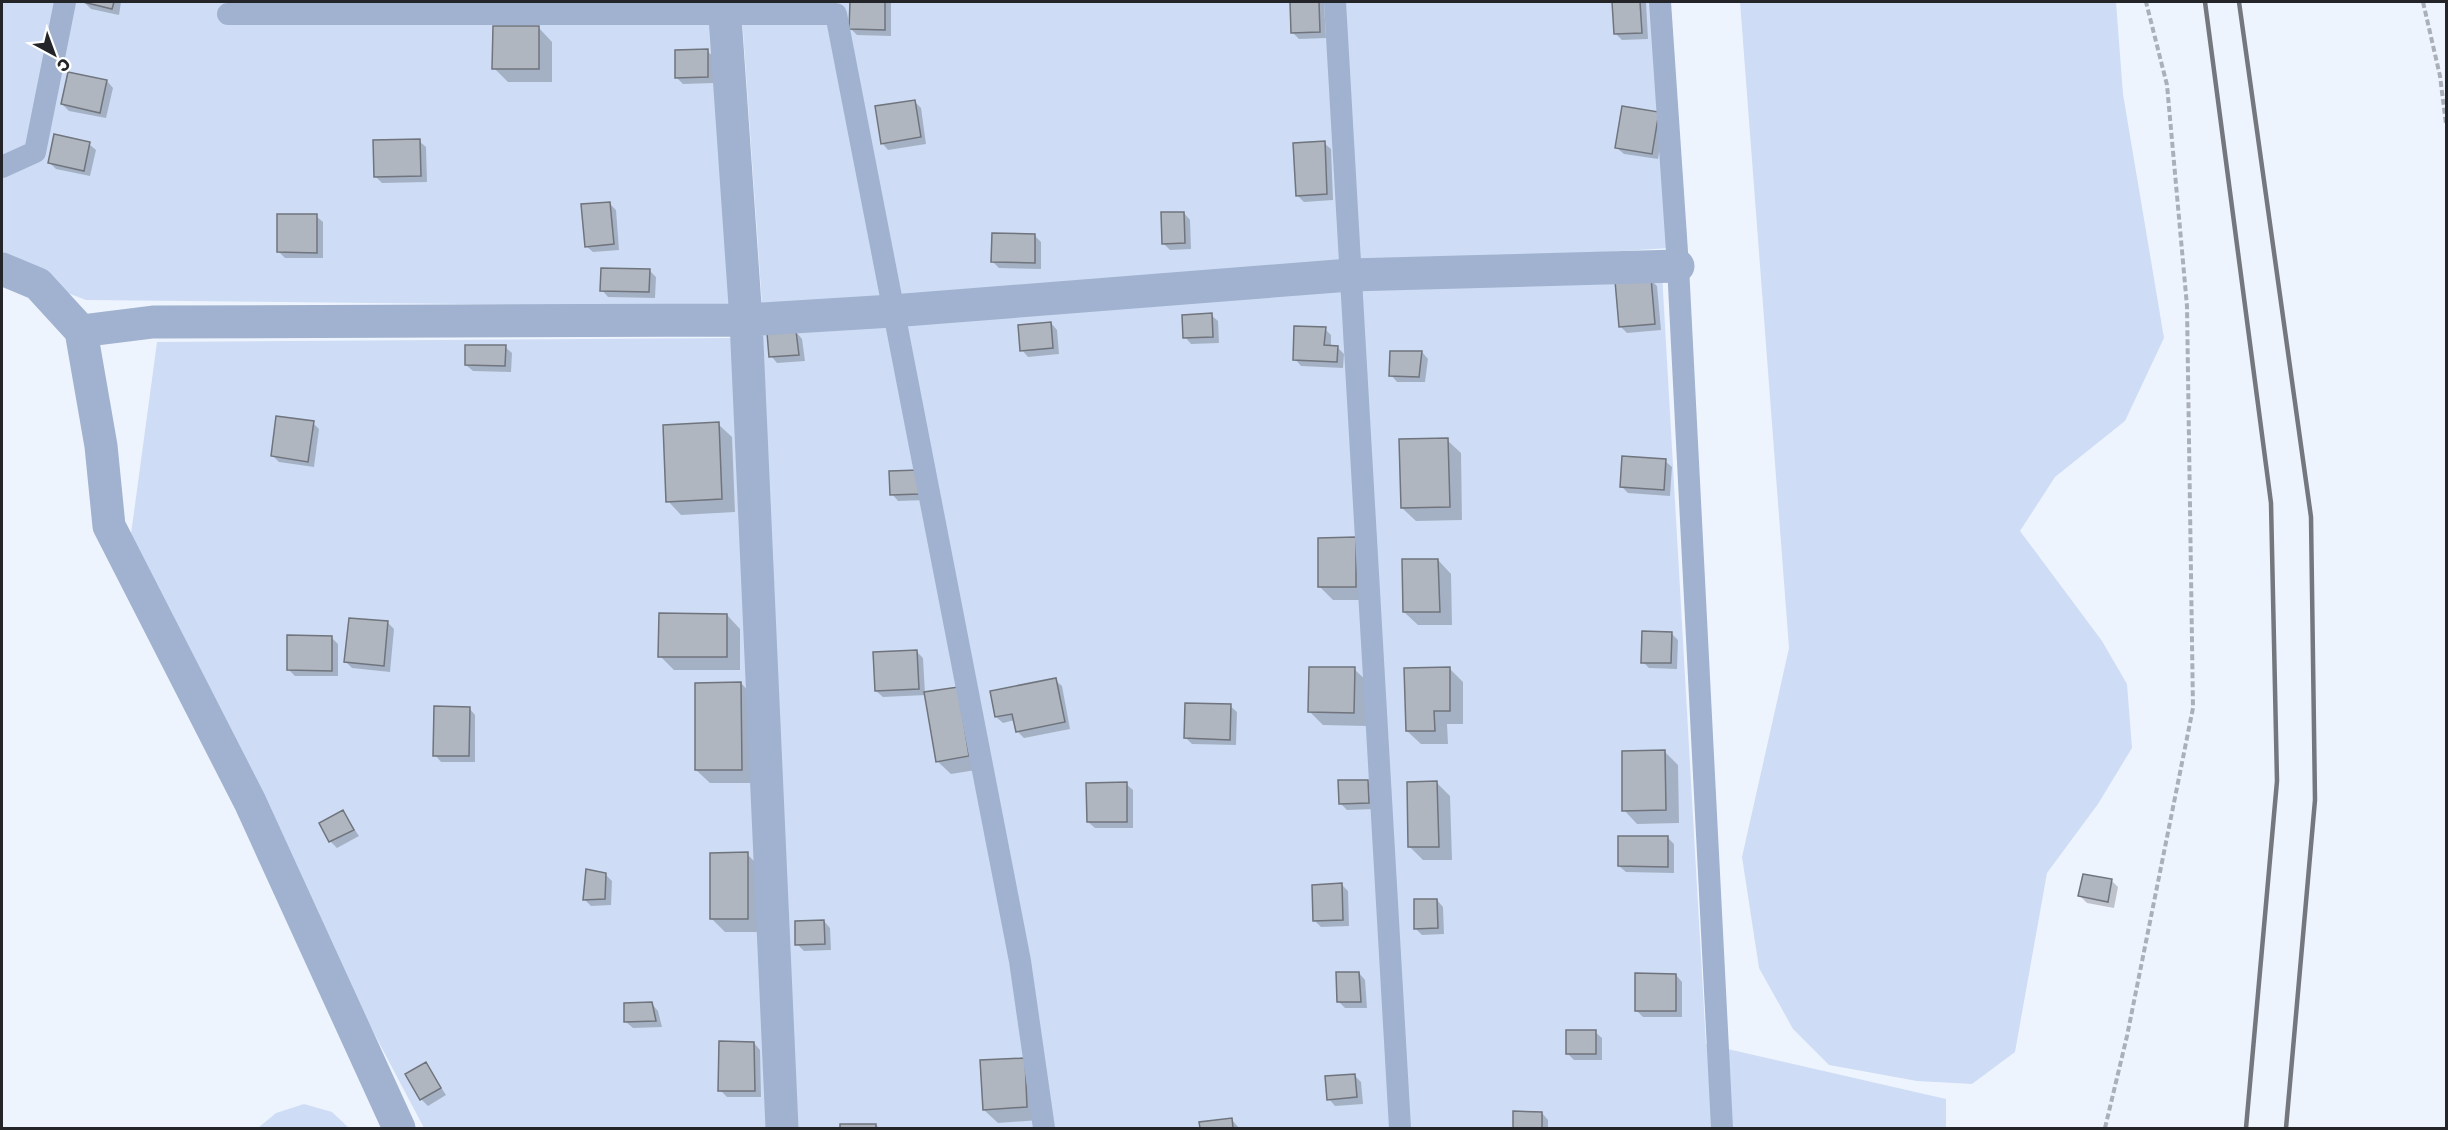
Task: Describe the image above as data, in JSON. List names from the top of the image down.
{
  "north": "bottom right"
}
